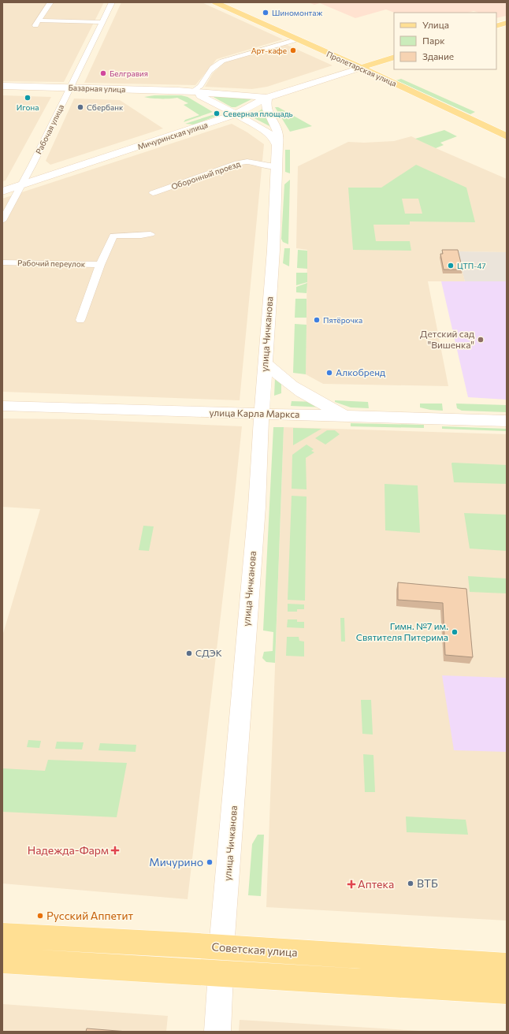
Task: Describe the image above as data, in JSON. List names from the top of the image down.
{
  "streets": {
    "main road": [
      "Пролетарская улица",
      "Базарная улица",
      "Мичуринская улица",
      "улица Чичканова",
      "улица Карла Маркса",
      "Советская улица"
    ],
    "street": ["Рабочая улица", "Оборонный проезд", "Рабочий переулок"]
  },
  "crossings": [
    ["Пролетарская улица", "Мичуринская улица"],
    ["Базарная улица", "Рабочая улица"],
    ["Базарная улица", "Мичуринская улица"],
    ["Базарная улица", "улица Чичканова"],
    ["Рабочая улица", "Мичуринская улица"],
    ["Мичуринская улица", "улица Чичканова"],
    ["Оборонный проезд", "улица Чичканова"],
    ["улица Чичканова", "улица Карла Маркса"],
    ["улица Чичканова", "Советская улица"]
  ],
  "places": {
    "other": [
      "Шиномонтаж",
      "Арт-кафе",
      "Белгравия",
      "Игона",
      "Сбербанк",
      "Северная площадь",
      "ЦТП-47",
      "Пятёрочка",
      "Детский сад \"Вишенка\"",
      "Алкобренд",
      "Гимн. №7 им. Святителя Питерима",
      "СДЭК",
      "Мичурино",
      "ВТБ",
      "Русский Аппетит"
    ],
    "health": ["Надежда-Фарм", "Аптека"]
  },
  "legend": ["Улица", "Парк", "Здание"]
}
